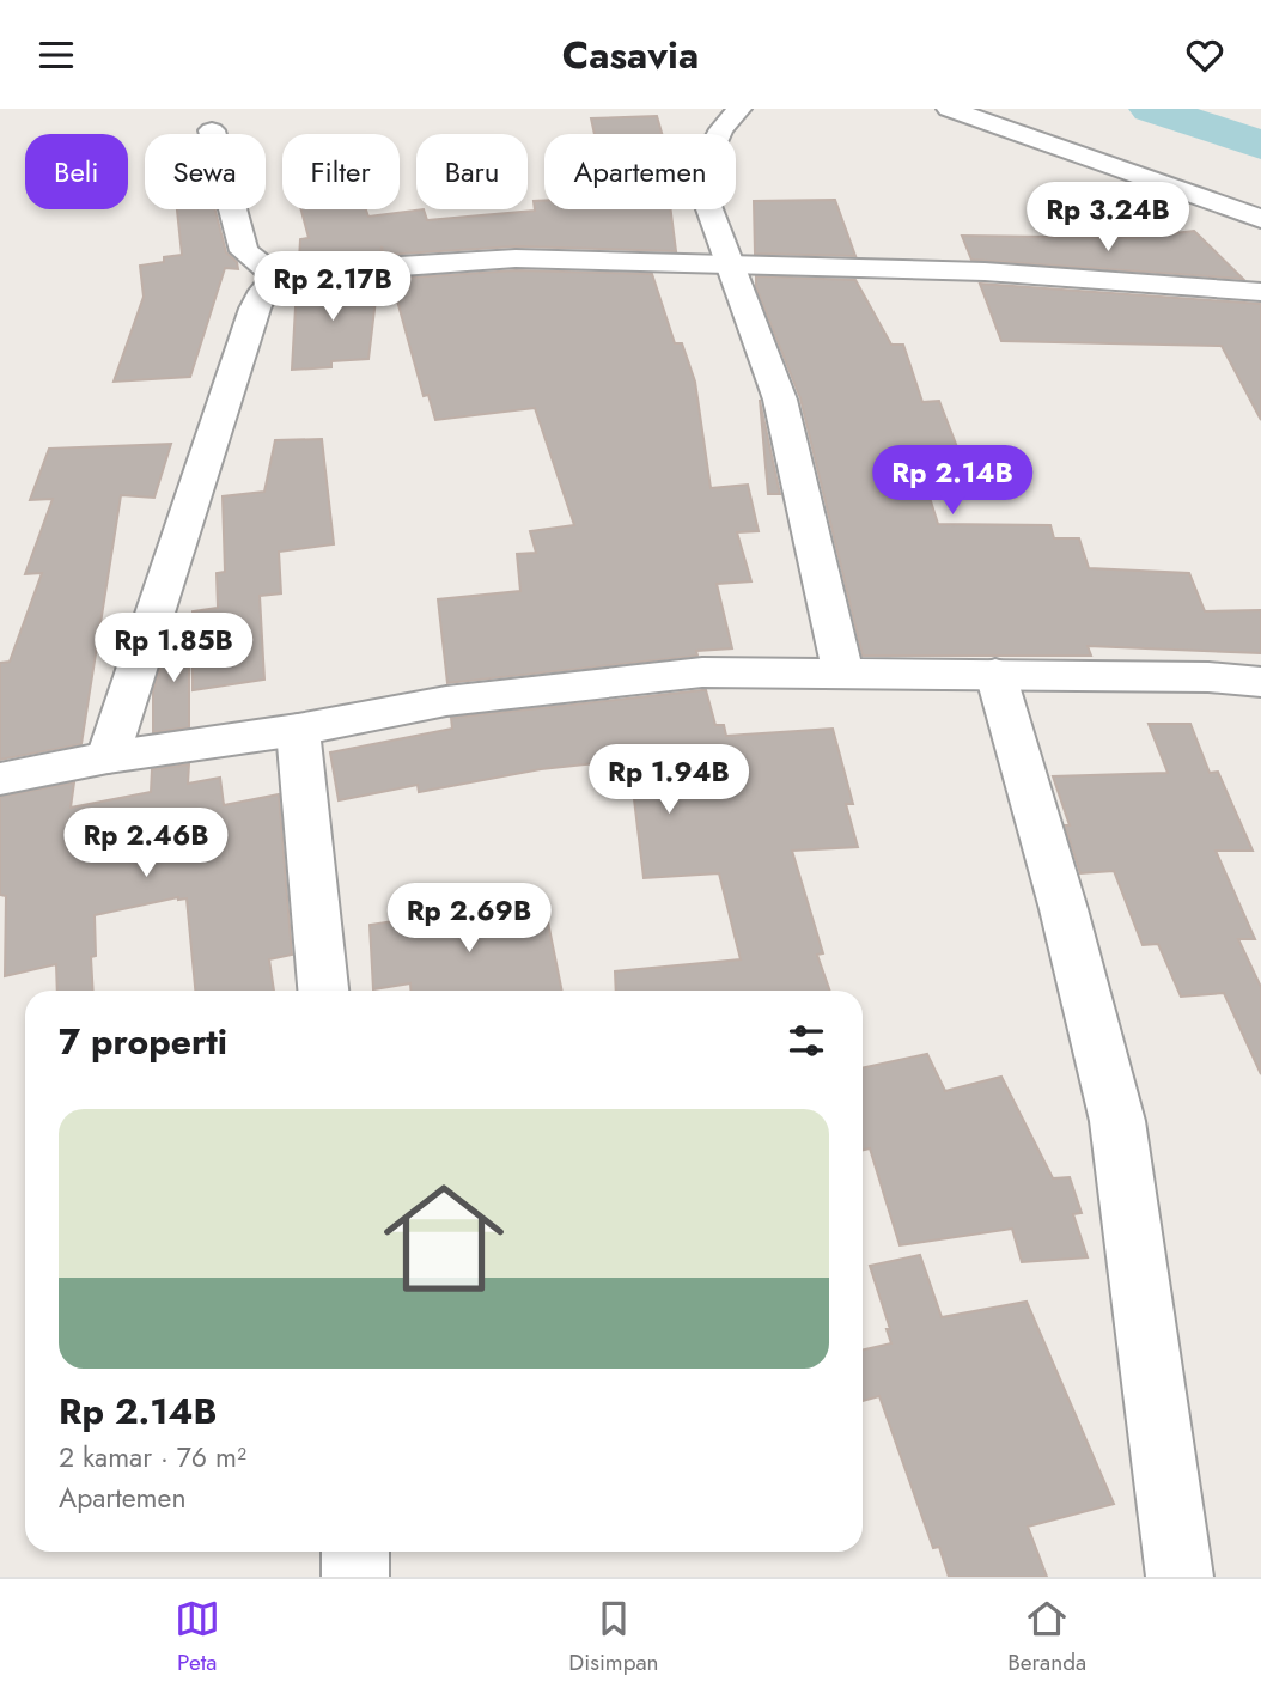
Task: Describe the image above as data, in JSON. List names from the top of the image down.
{
  "page": {
    "header": "Casavia",
    "chip": [
      "Beli",
      "Sewa",
      "Filter",
      "Baru",
      "Apartemen"
    ],
    "price": [
      "Rp 3.24B",
      "Rp 2.17B",
      "Rp 2.14B",
      "Rp 1.85B",
      "Rp 1.94B",
      "Rp 2.46B",
      "Rp 2.69B"
    ],
    "heading": "7 properti",
    "list": [
      {
        "name": "Rp 2.14B",
        "note": "2 kamar · 76 m² · Apartemen"
      }
    ],
    "tabs": ["Peta", "Disimpan", "Beranda"]
  }
}
